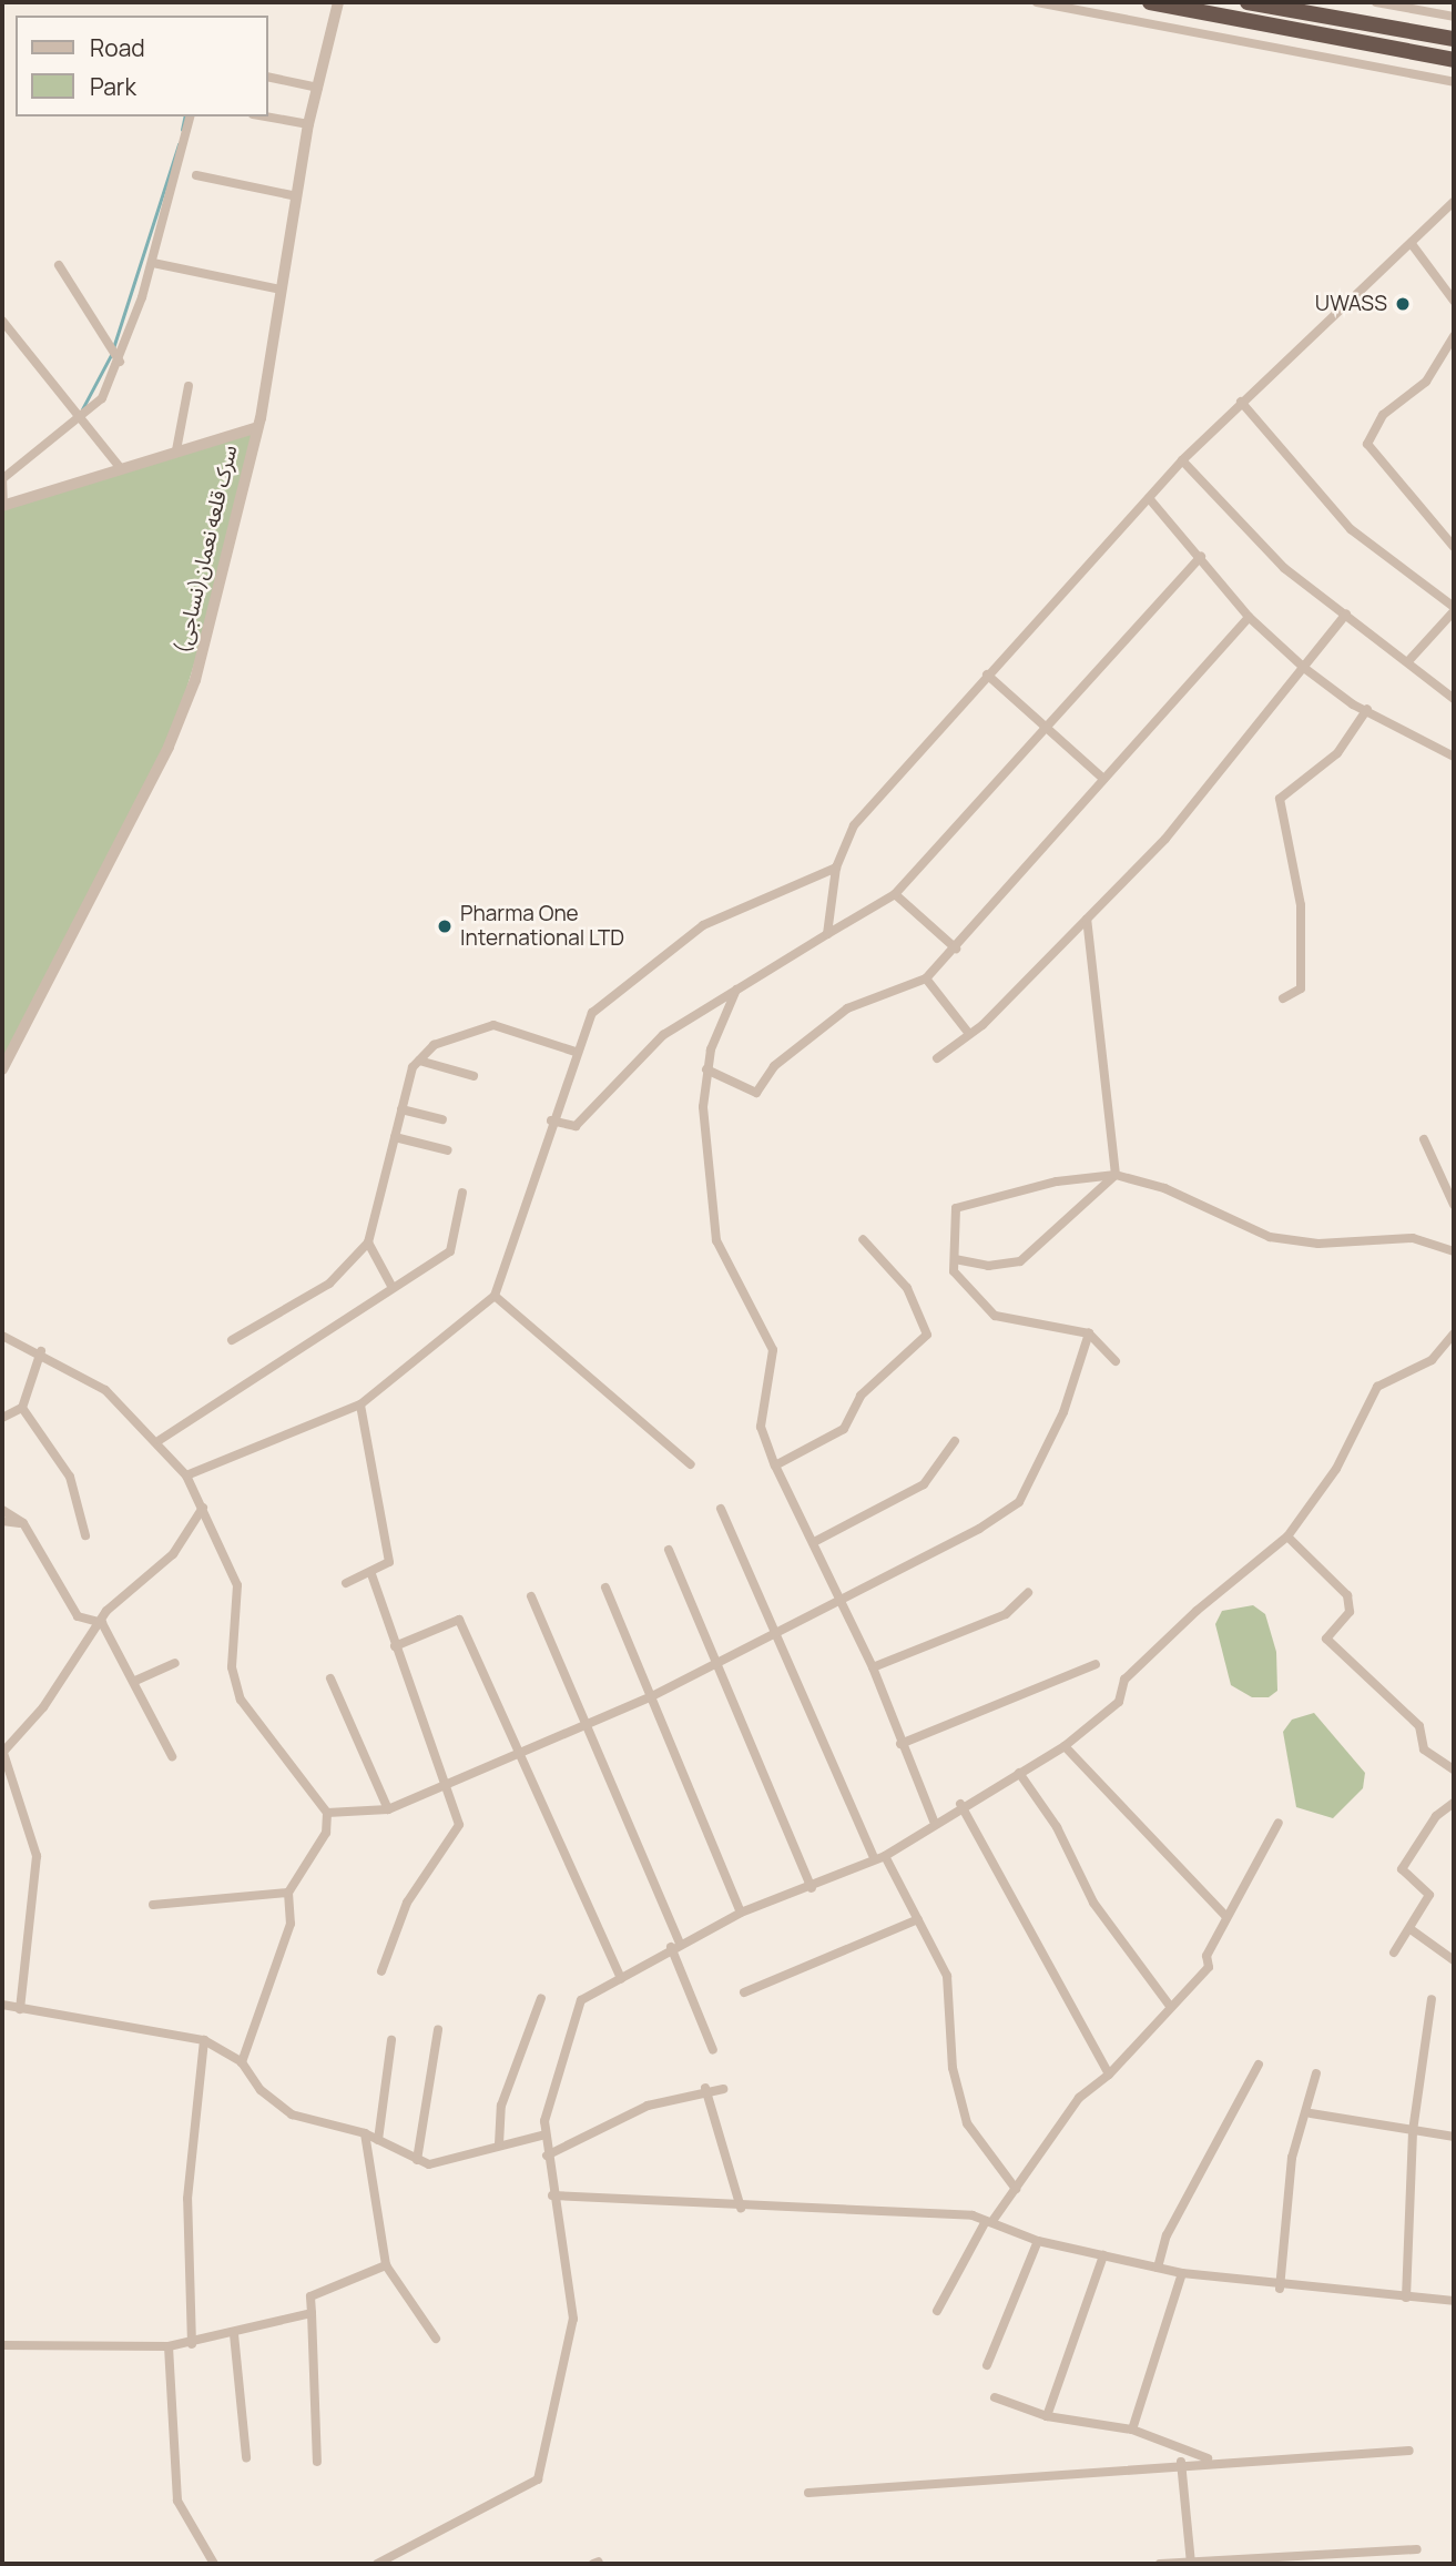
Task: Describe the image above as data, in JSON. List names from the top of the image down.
{
  "streets": {
    "street": ["سرک قلعه نعمان(نساجی)"]
  },
  "places": ["UWASS", "Pharma One International LTD"],
  "legend": ["Road", "Park"]
}
